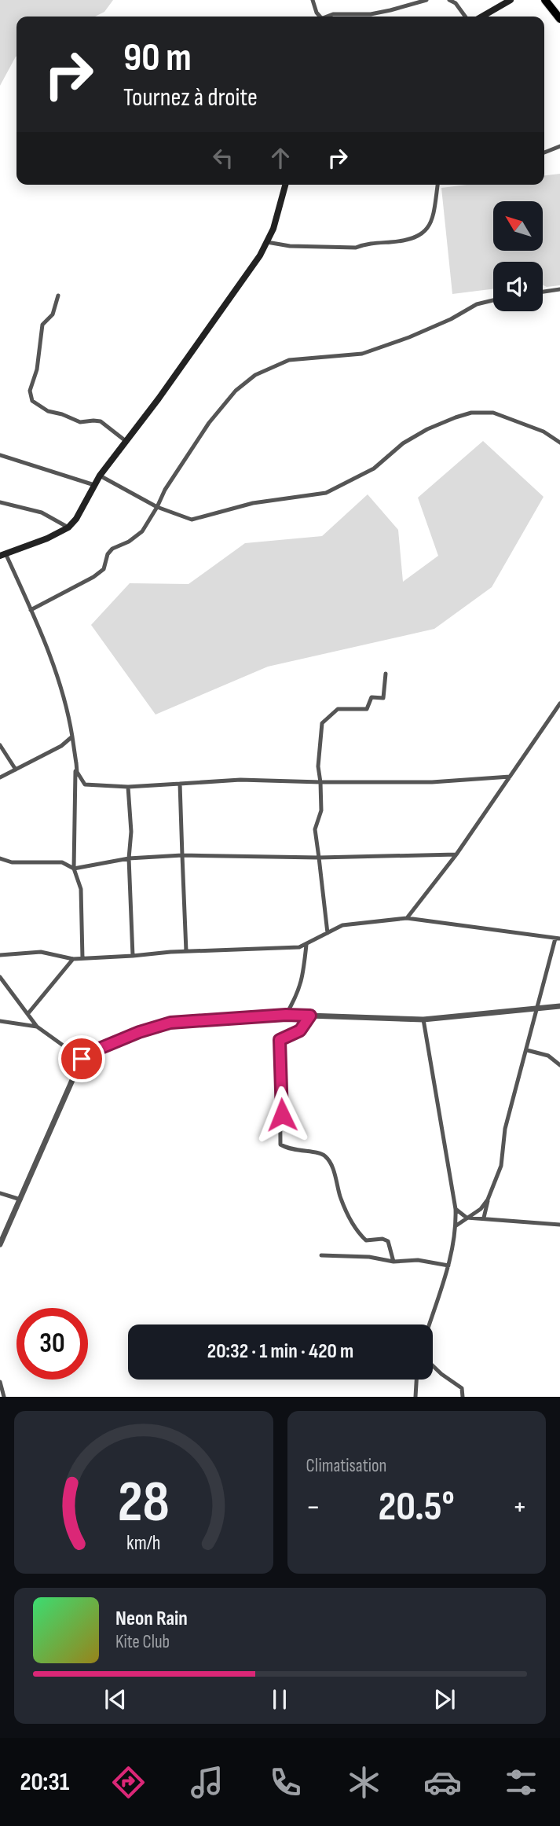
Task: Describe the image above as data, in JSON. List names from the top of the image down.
{
  "north": "top left",
  "page": {
    "turn": ["90 m", "Tournez à droite"],
    "limit": "30",
    "trip": "20:32 · 1 min · 420 m",
    "tile": "Climatisation",
    "heat": ["−", "20.5°", "+"],
    "song": ["Neon Rain", "Kite Club"],
    "tabs": "20:31",
    "gauge": ["28", "km/h"]
  }
}
